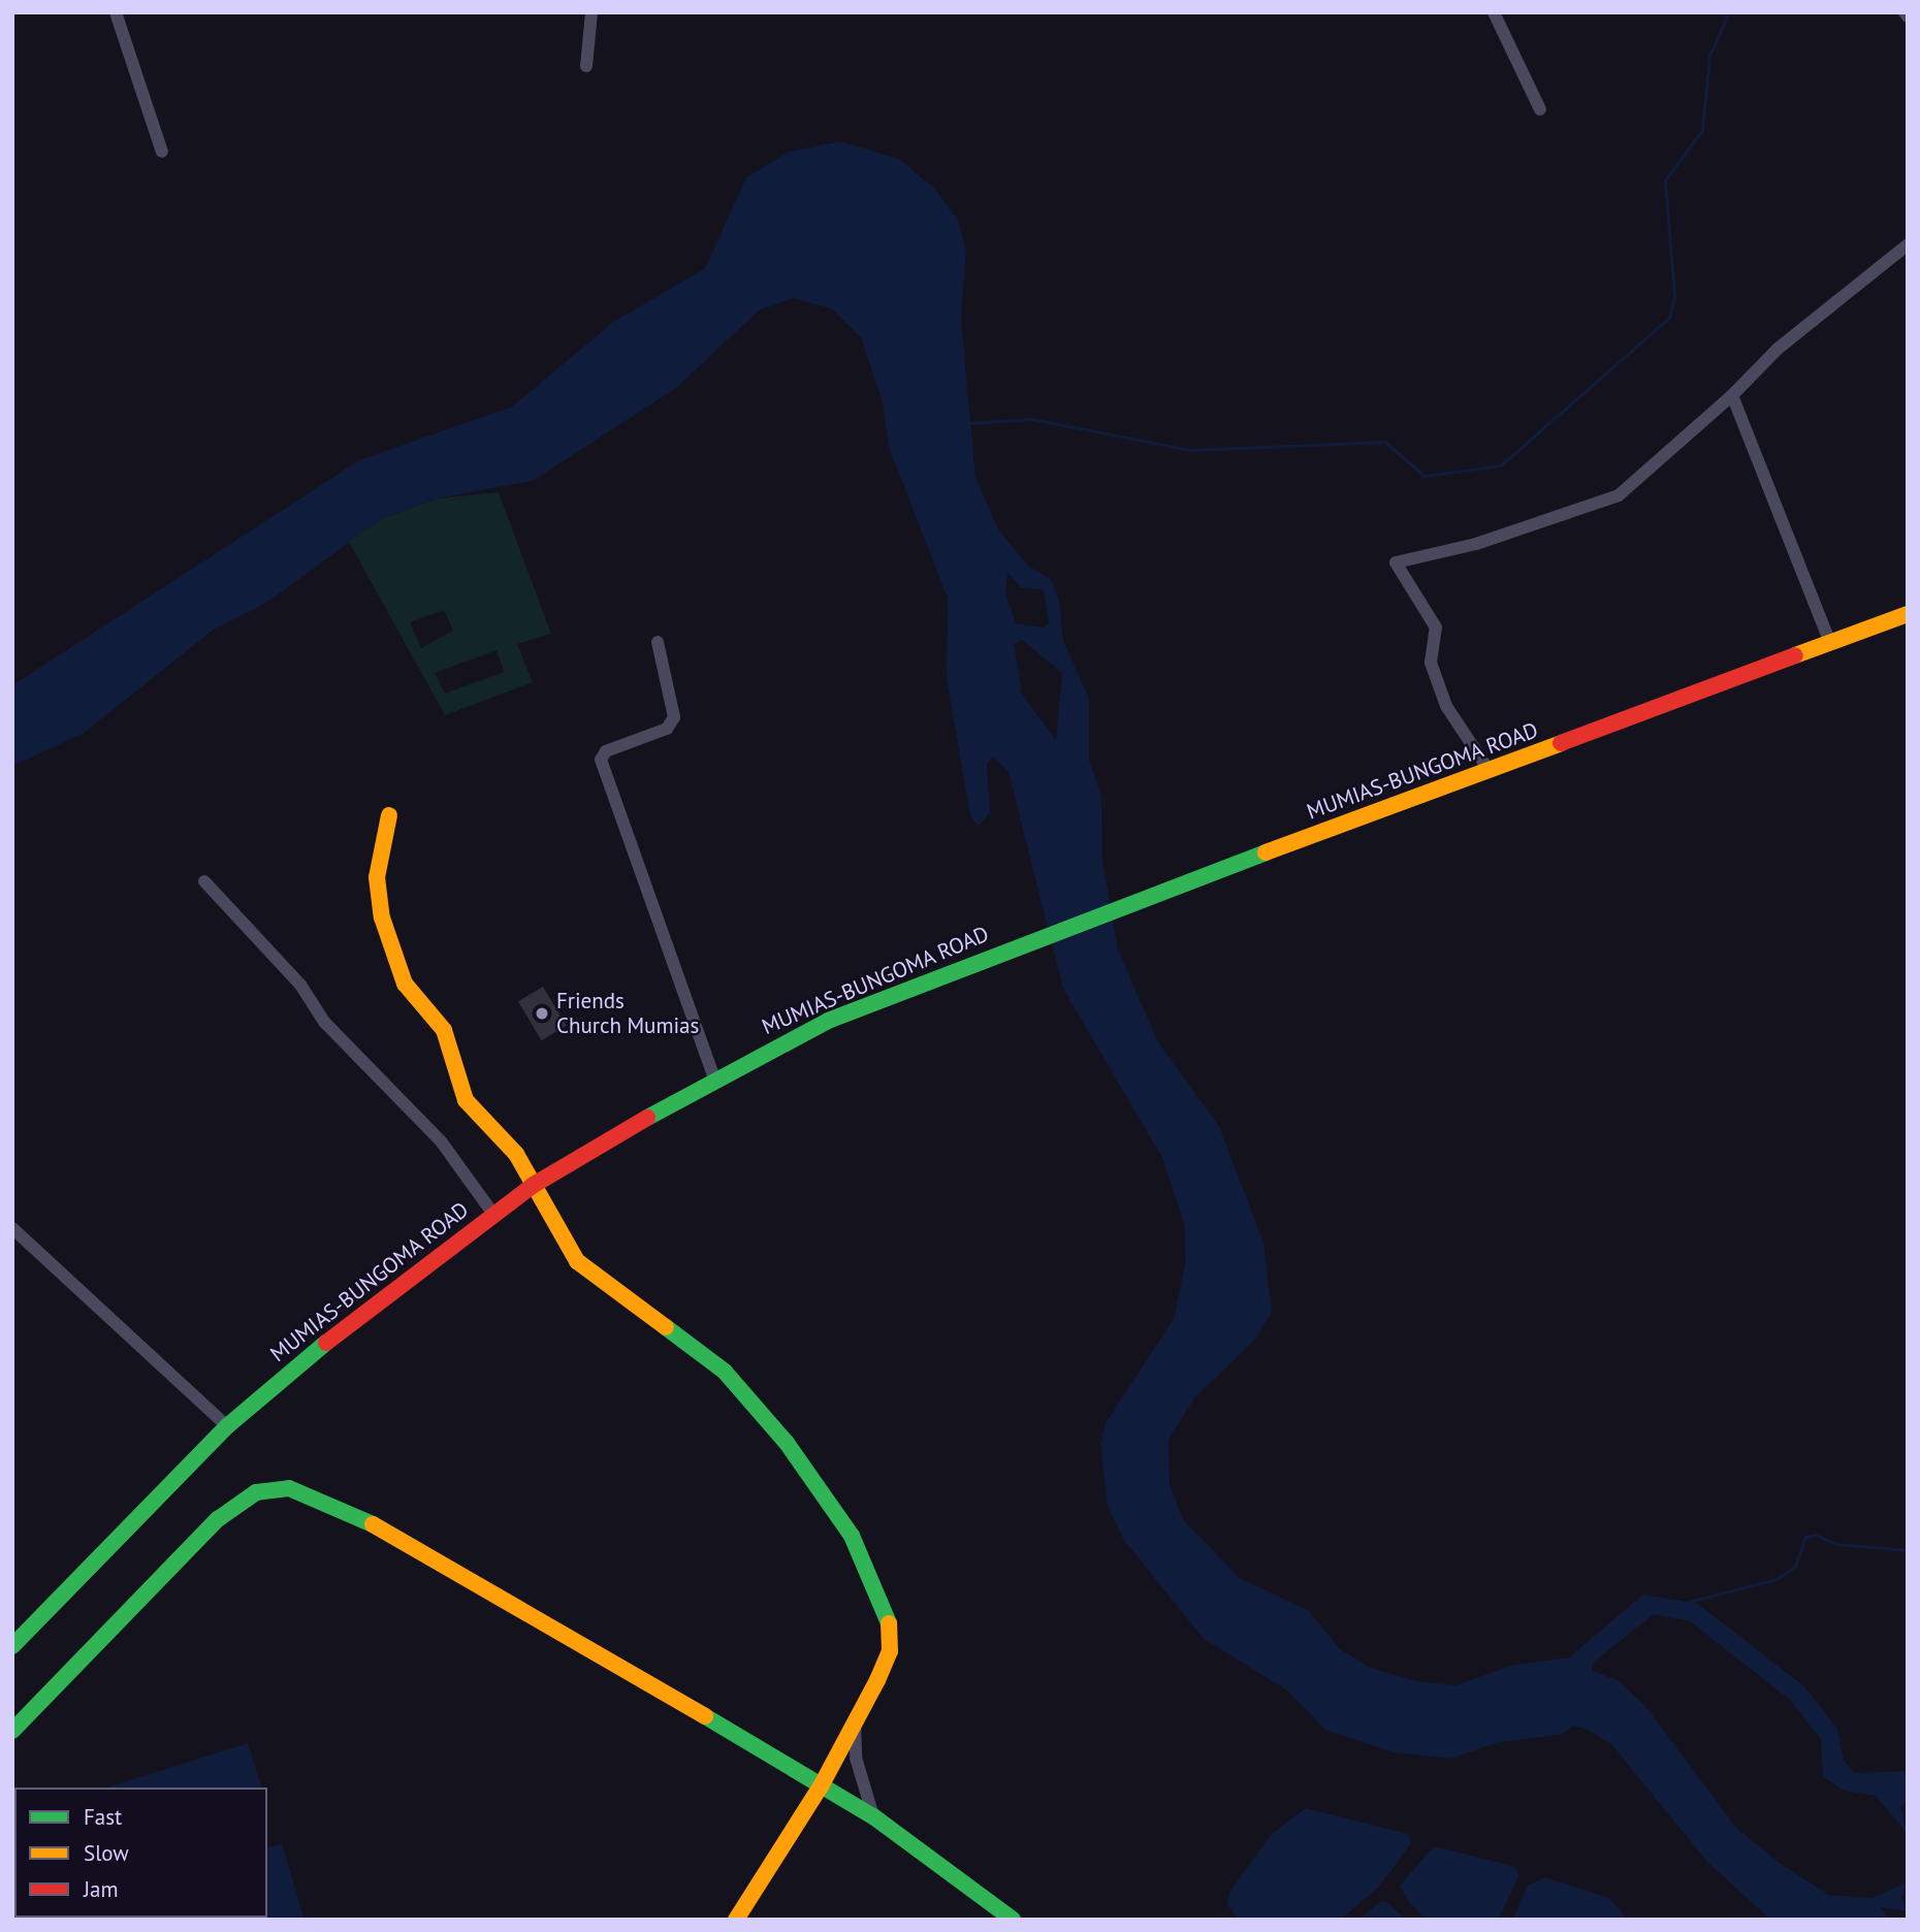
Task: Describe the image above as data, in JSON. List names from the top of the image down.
{
  "streets": {
    "main road": ["MUMIAS-BUNGOMA ROAD"]
  },
  "places": ["Friends Church Mumias"],
  "legend": ["Fast", "Slow", "Jam"]
}
